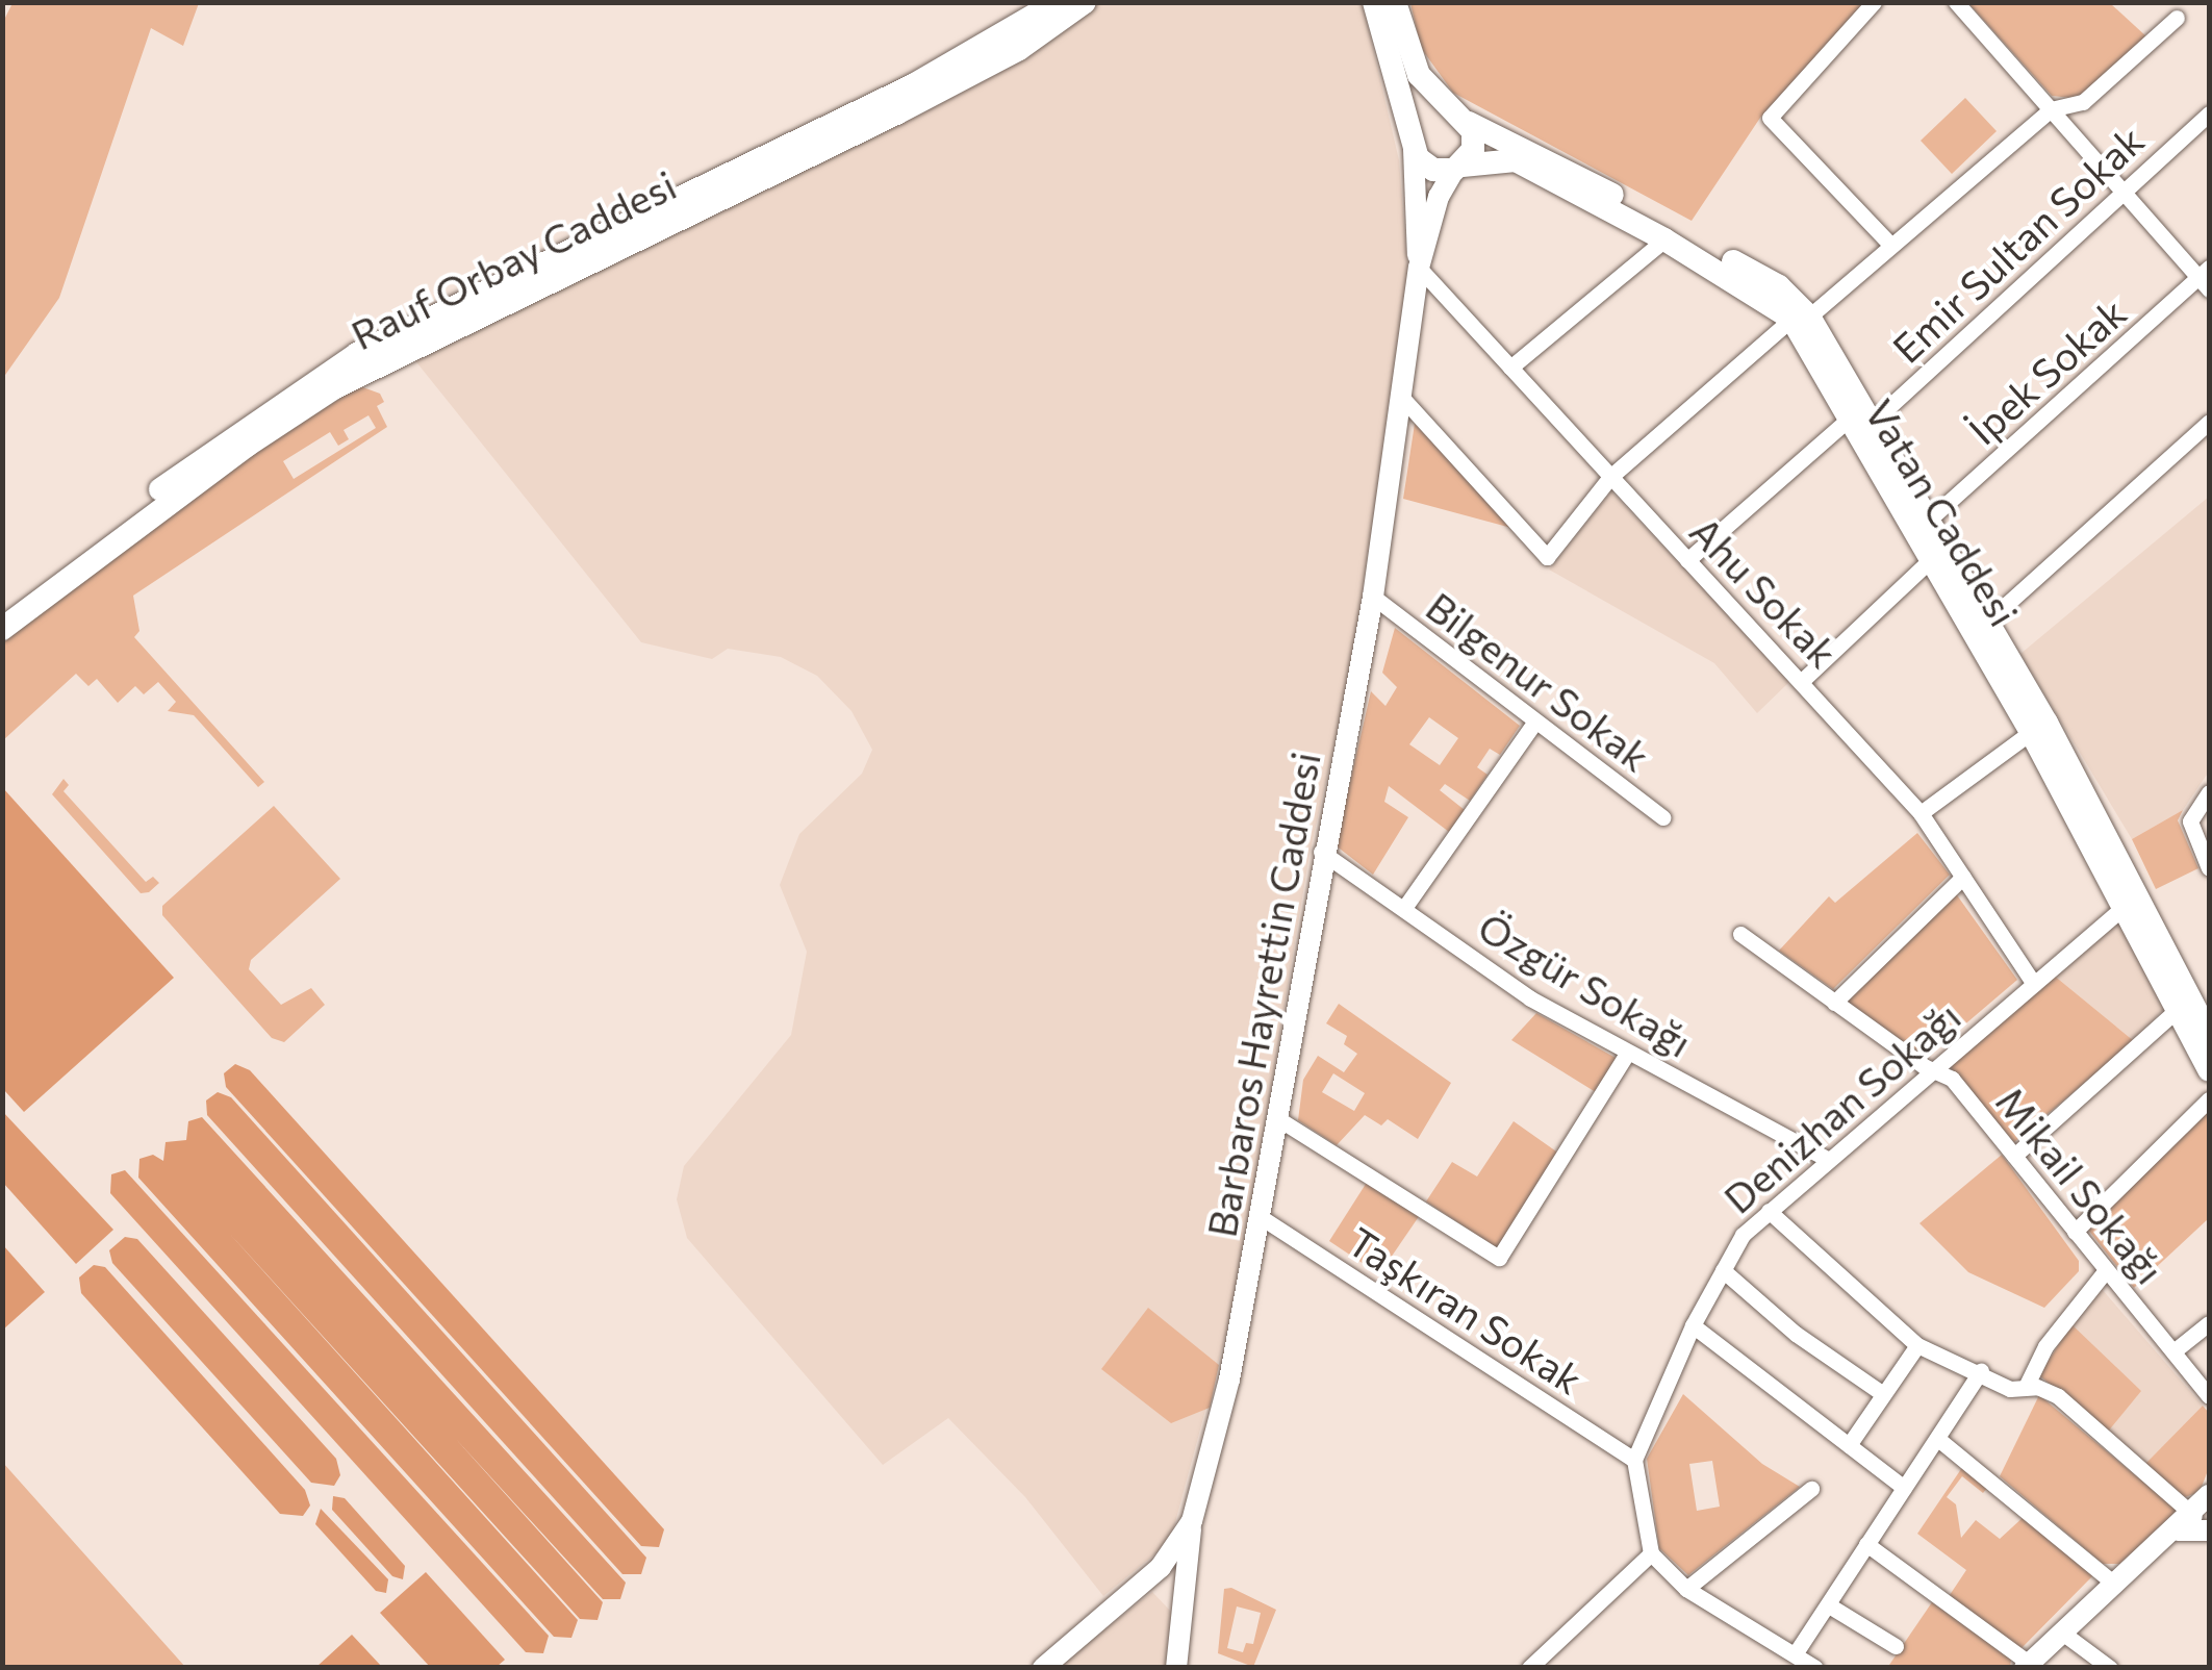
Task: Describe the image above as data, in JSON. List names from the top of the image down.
{
  "streets": {
    "main road": ["Rauf Orbay Caddesi", "Vatan Caddesi"],
    "street": [
      "Emir Sultan Sokak",
      "İpek Sokak",
      "Ahu Sokak",
      "Bilgenur Sokak",
      "Özgür Sokağı",
      "Barbaros Hayrettin Caddesi",
      "Denizhan Sokağı",
      "Mikail Sokağı",
      "Taşkıran Sokak"
    ]
  },
  "crossings": [
    ["Emir Sultan Sokak", "Vatan Caddesi"],
    ["İpek Sokak", "Vatan Caddesi"],
    ["Vatan Caddesi", "Denizhan Sokağı"],
    ["Ahu Sokak", "Barbaros Hayrettin Caddesi"],
    ["Ahu Sokak", "Denizhan Sokağı"],
    ["Bilgenur Sokak", "Barbaros Hayrettin Caddesi"],
    ["Özgür Sokağı", "Barbaros Hayrettin Caddesi"],
    ["Özgür Sokağı", "Denizhan Sokağı"],
    ["Barbaros Hayrettin Caddesi", "Taşkıran Sokak"],
    ["Denizhan Sokağı", "Mikail Sokağı"],
    ["Denizhan Sokağı", "Taşkıran Sokak"]
  ]
}
